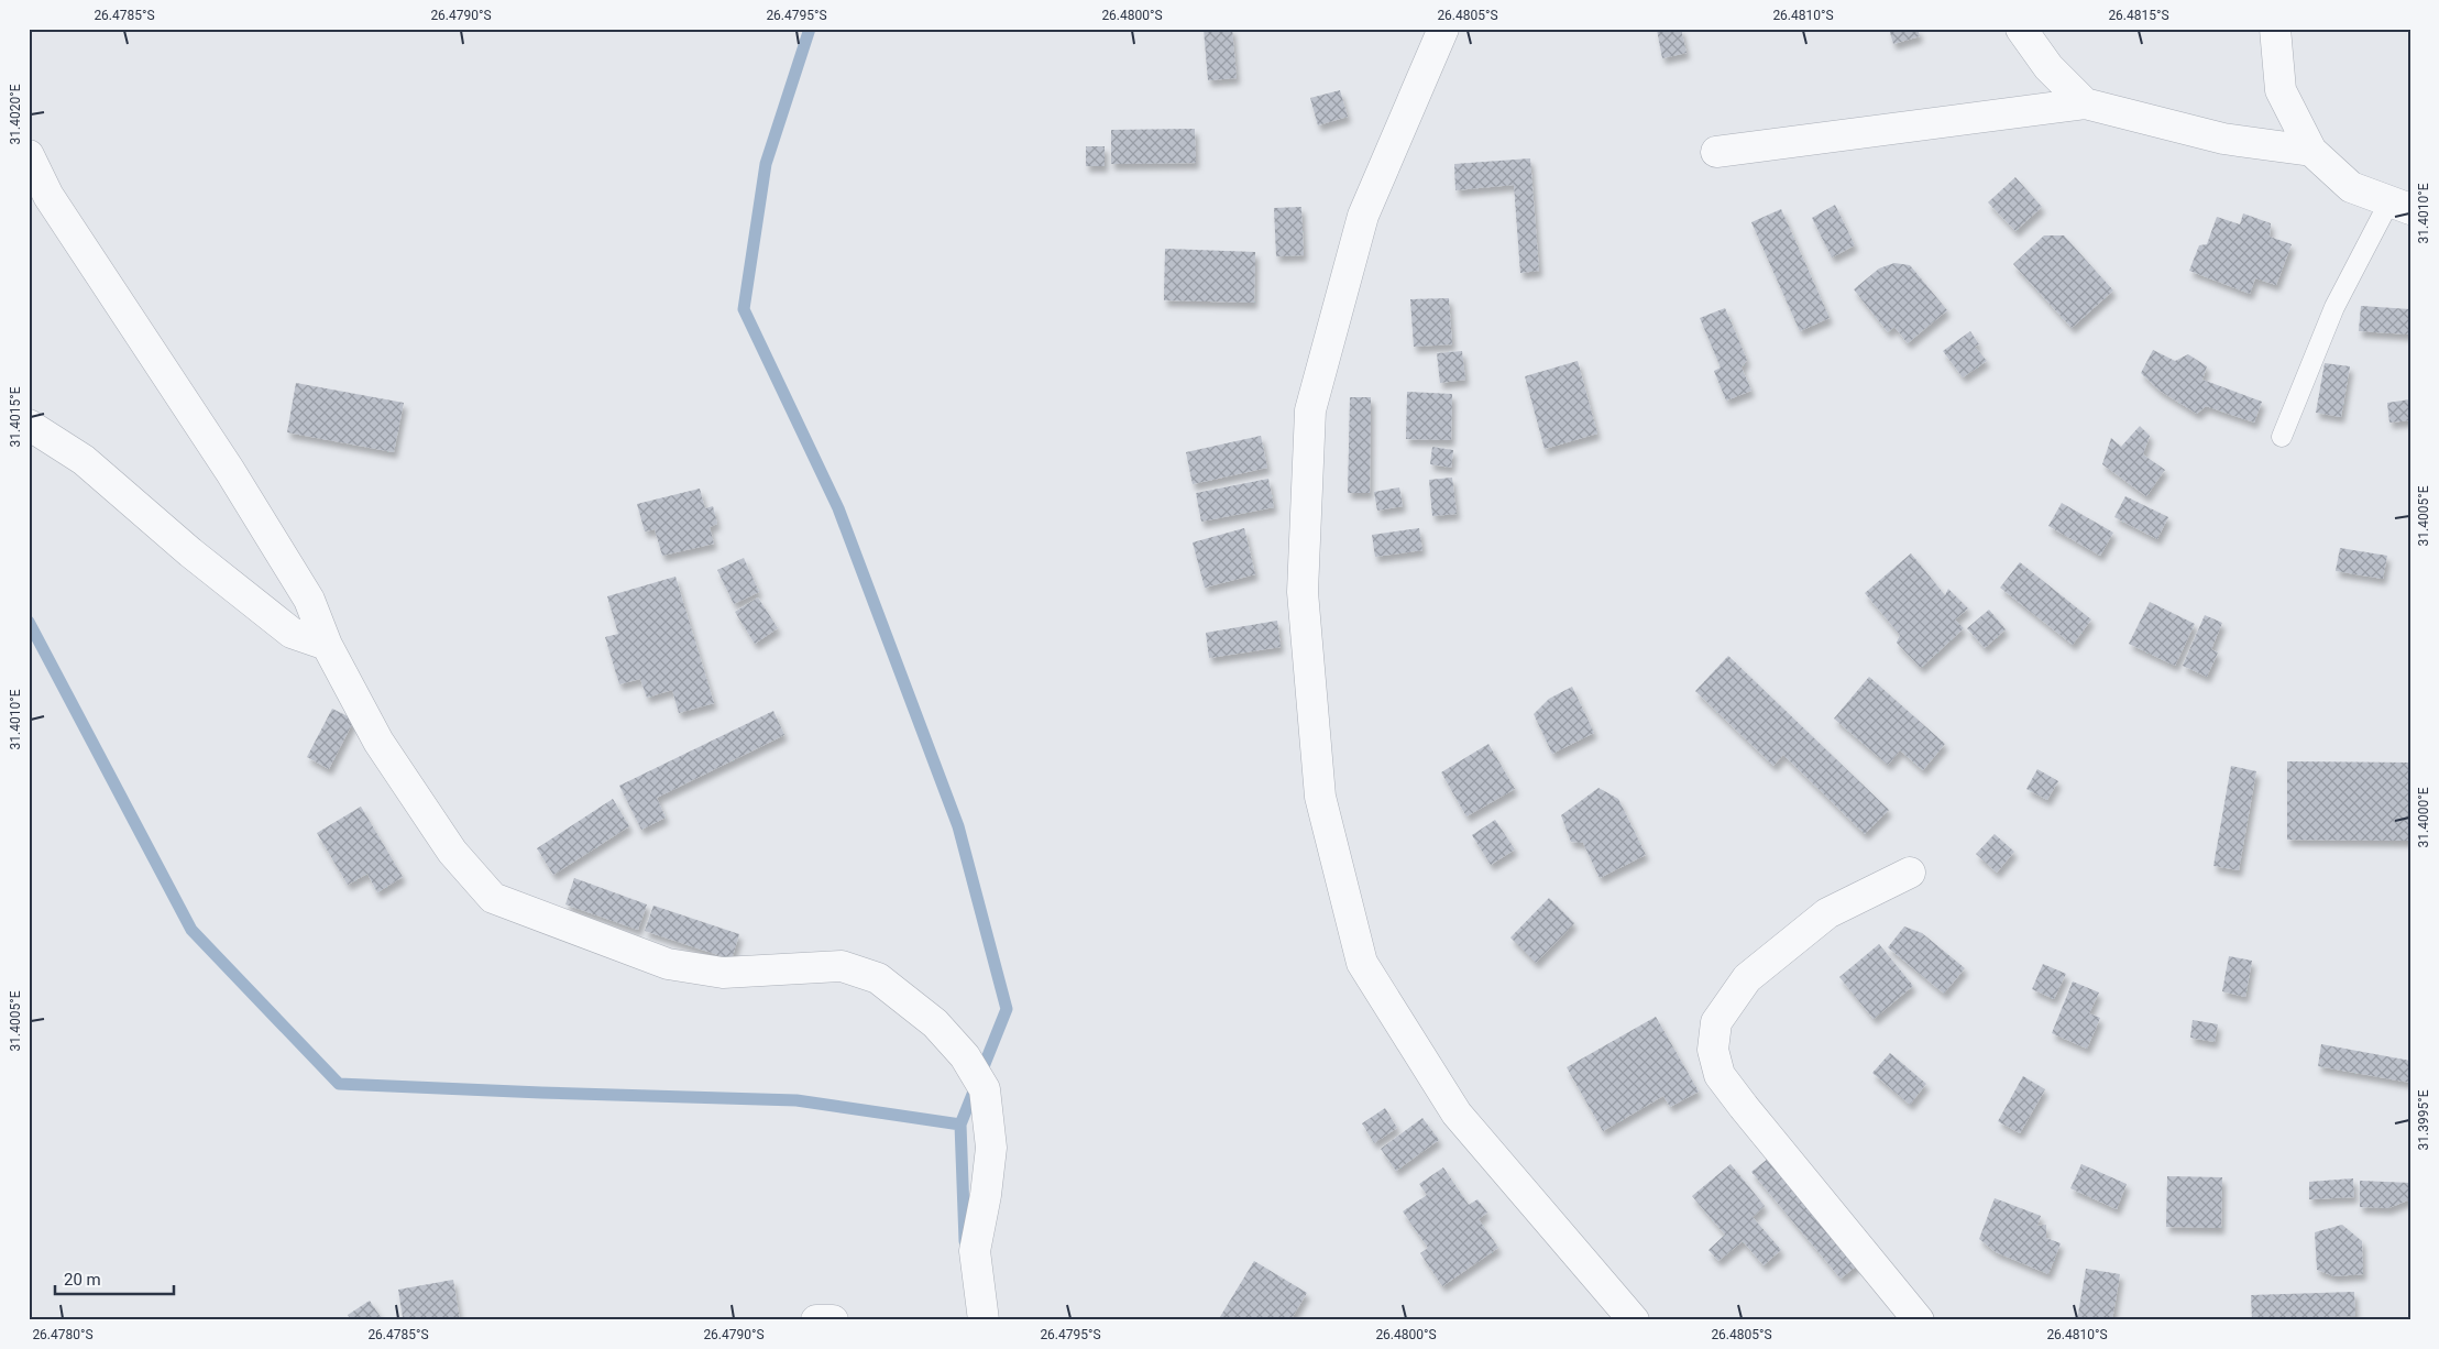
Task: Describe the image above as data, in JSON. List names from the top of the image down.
{
  "scale_bar": "20 m",
  "coordinates": [
    "26.4785°S",
    "26.4790°S",
    "26.4795°S",
    "26.4800°S",
    "26.4805°S",
    "26.4810°S",
    "26.4815°S",
    "31.4020°E",
    "31.4010°E",
    "31.4015°E",
    "31.4005°E",
    "31.4000°E",
    "31.3995°E",
    "26.4780°S"
  ]
}
